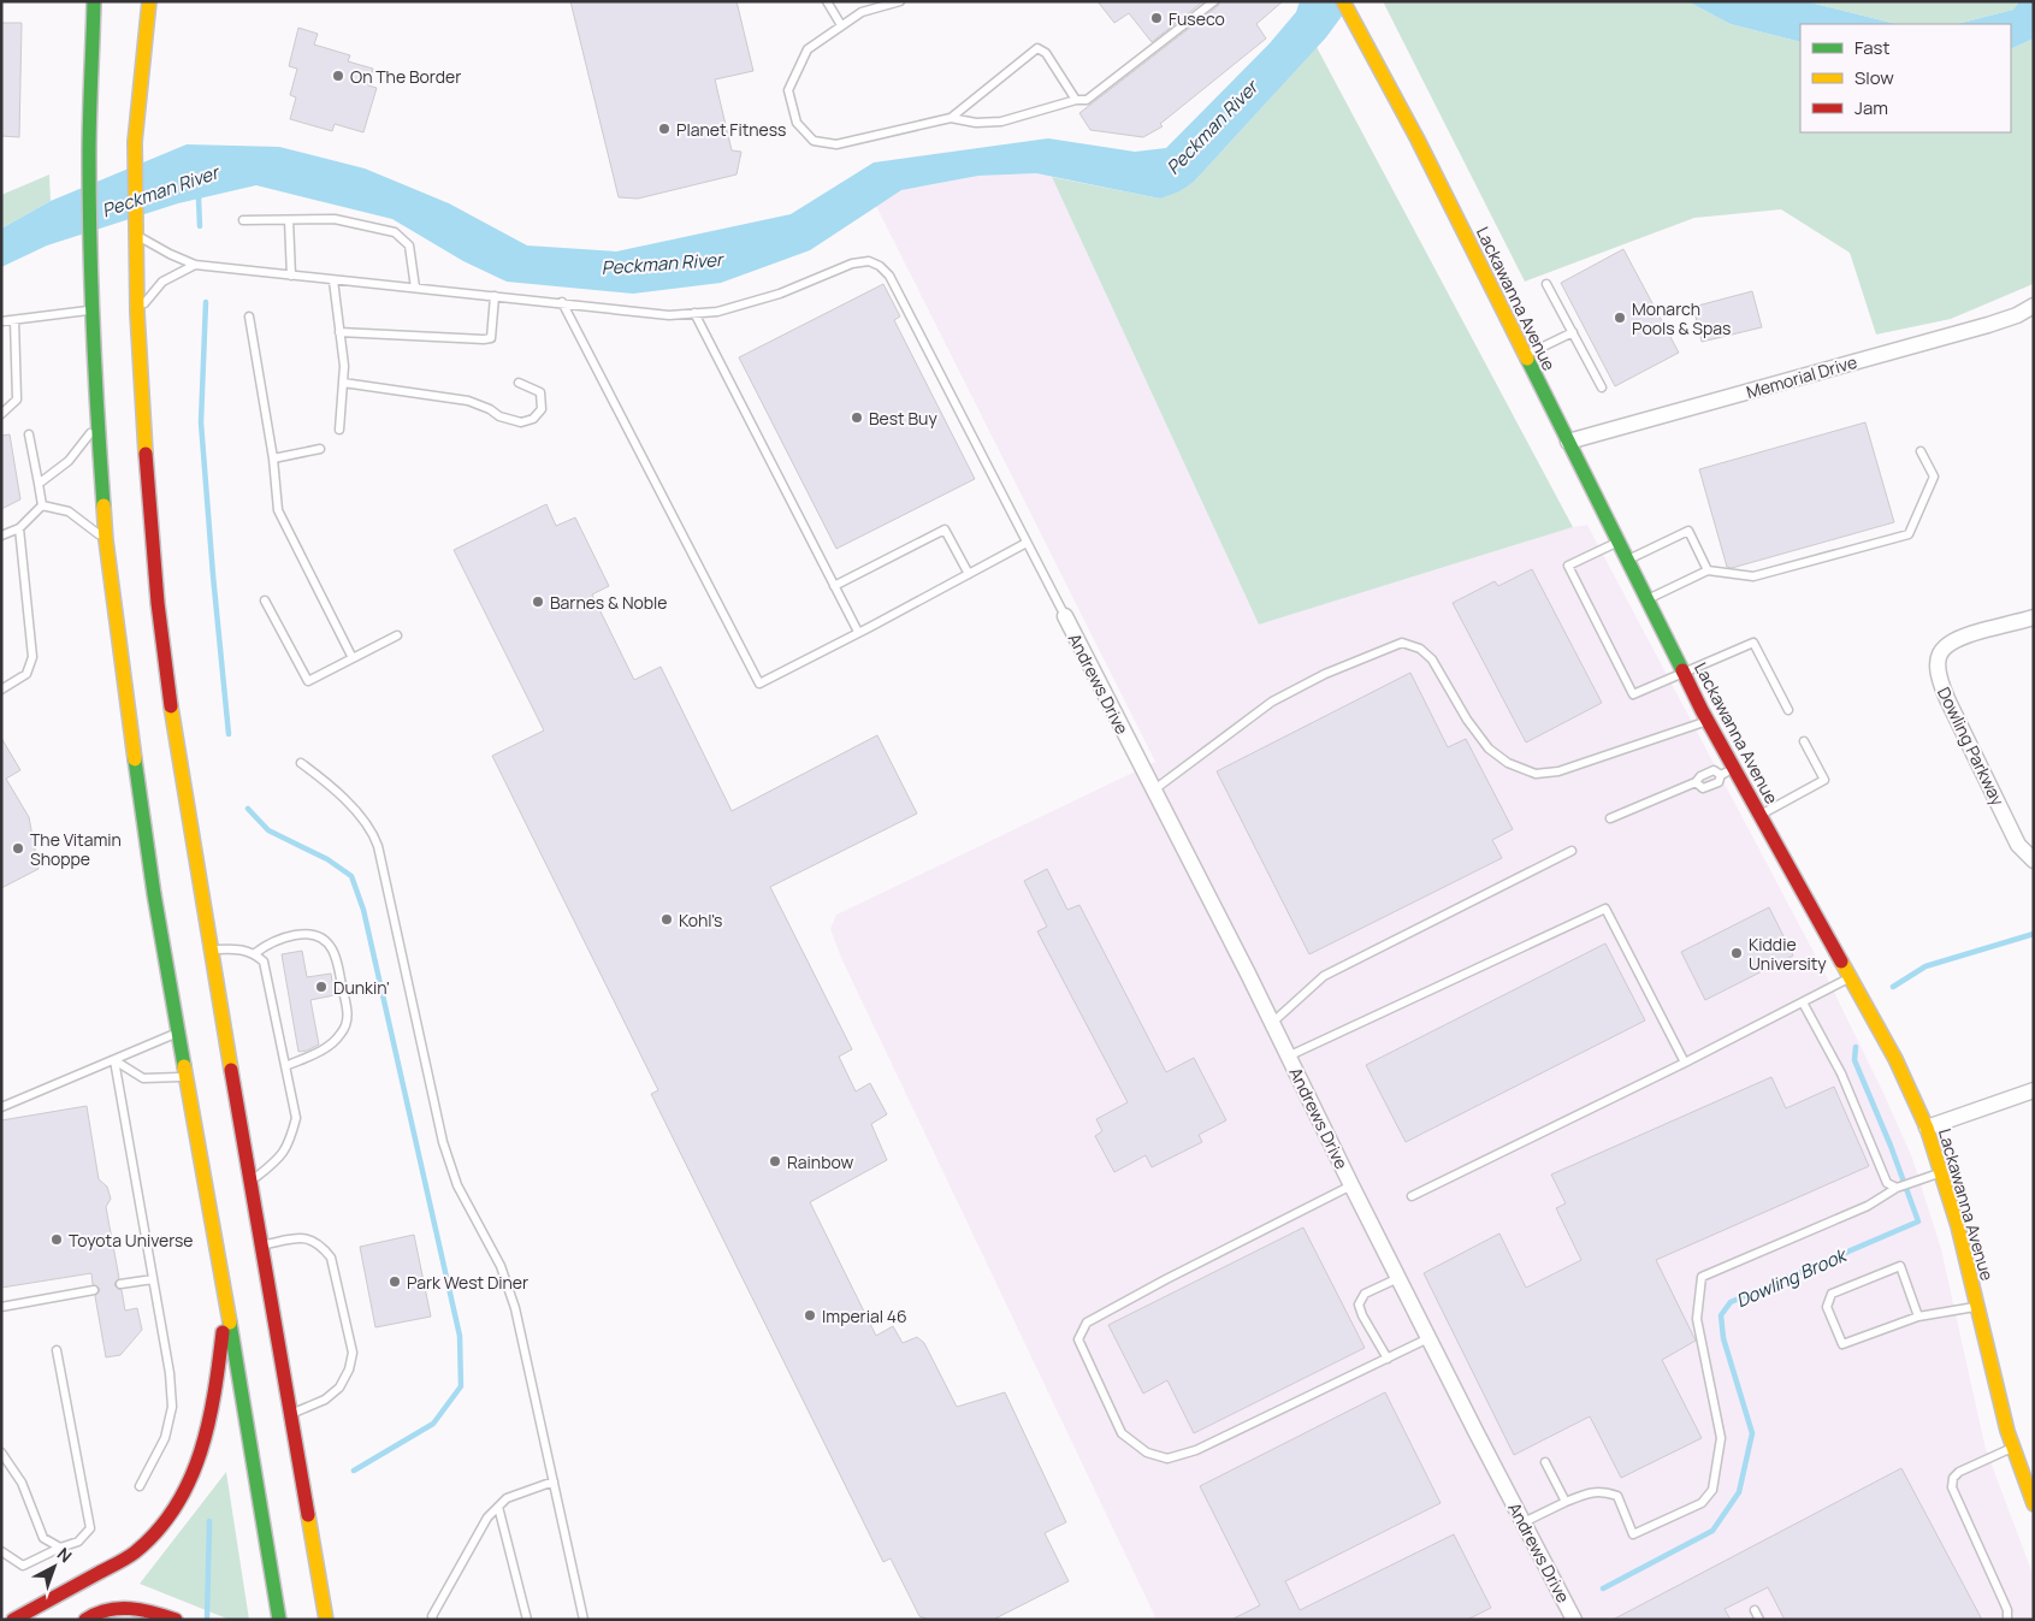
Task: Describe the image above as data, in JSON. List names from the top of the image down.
{
  "streets": {
    "main road": ["Lackawanna Avenue"],
    "street": ["Memorial Drive", "Andrews Drive", "Dowling Parkway"]
  },
  "crossings": [
    ["Lackawanna Avenue", "Memorial Drive"]
  ],
  "water": ["Peckman River", "Dowling Brook"],
  "places": [
    "Fuseco",
    "On The Border",
    "Planet Fitness",
    "Monarch Pools & Spas",
    "Best Buy",
    "Barnes & Noble",
    "The Vitamin Shoppe",
    "Kohl's",
    "Kiddie University",
    "Dunkin'",
    "Rainbow",
    "Toyota Universe",
    "Park West Diner",
    "Imperial 46"
  ],
  "legend": ["Fast", "Slow", "Jam"],
  "north": "top right"
}
